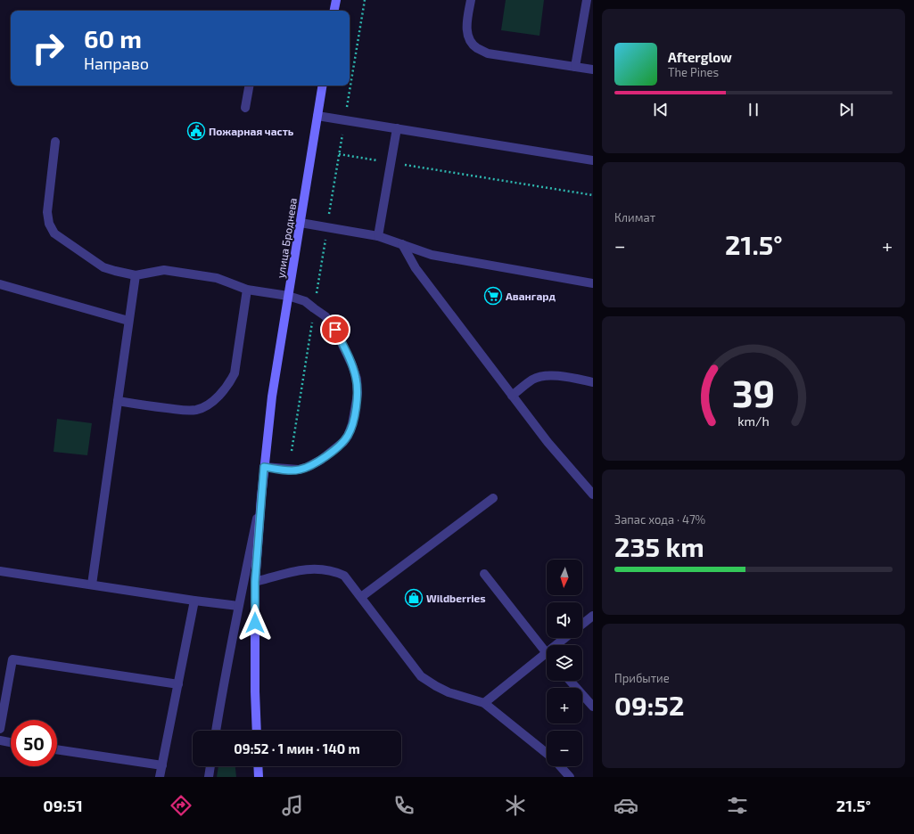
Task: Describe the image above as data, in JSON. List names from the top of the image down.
{
  "streets": {
    "main road": ["улица Броднева"]
  },
  "places": {
    "public building": ["Пожарная часть"],
    "supermarket": ["Авангард"],
    "shop": ["Wildberries"]
  },
  "north": "bottom",
  "page": {
    "turn": ["60 m", "Направо"],
    "song": ["Afterglow", "The Pines"],
    "tile": [
      "Климат",
      ["Запас хода · 47%", "235 km"],
      ["Прибытие", "09:52"]
    ],
    "heat": ["−", "21.5°", "+"],
    "map_buttons": ["+", "−"],
    "limit": "50",
    "trip": "09:52 · 1 мин · 140 m",
    "tabs": ["09:51", "21.5°"],
    "gauge": ["39", "km/h"]
  }
}
